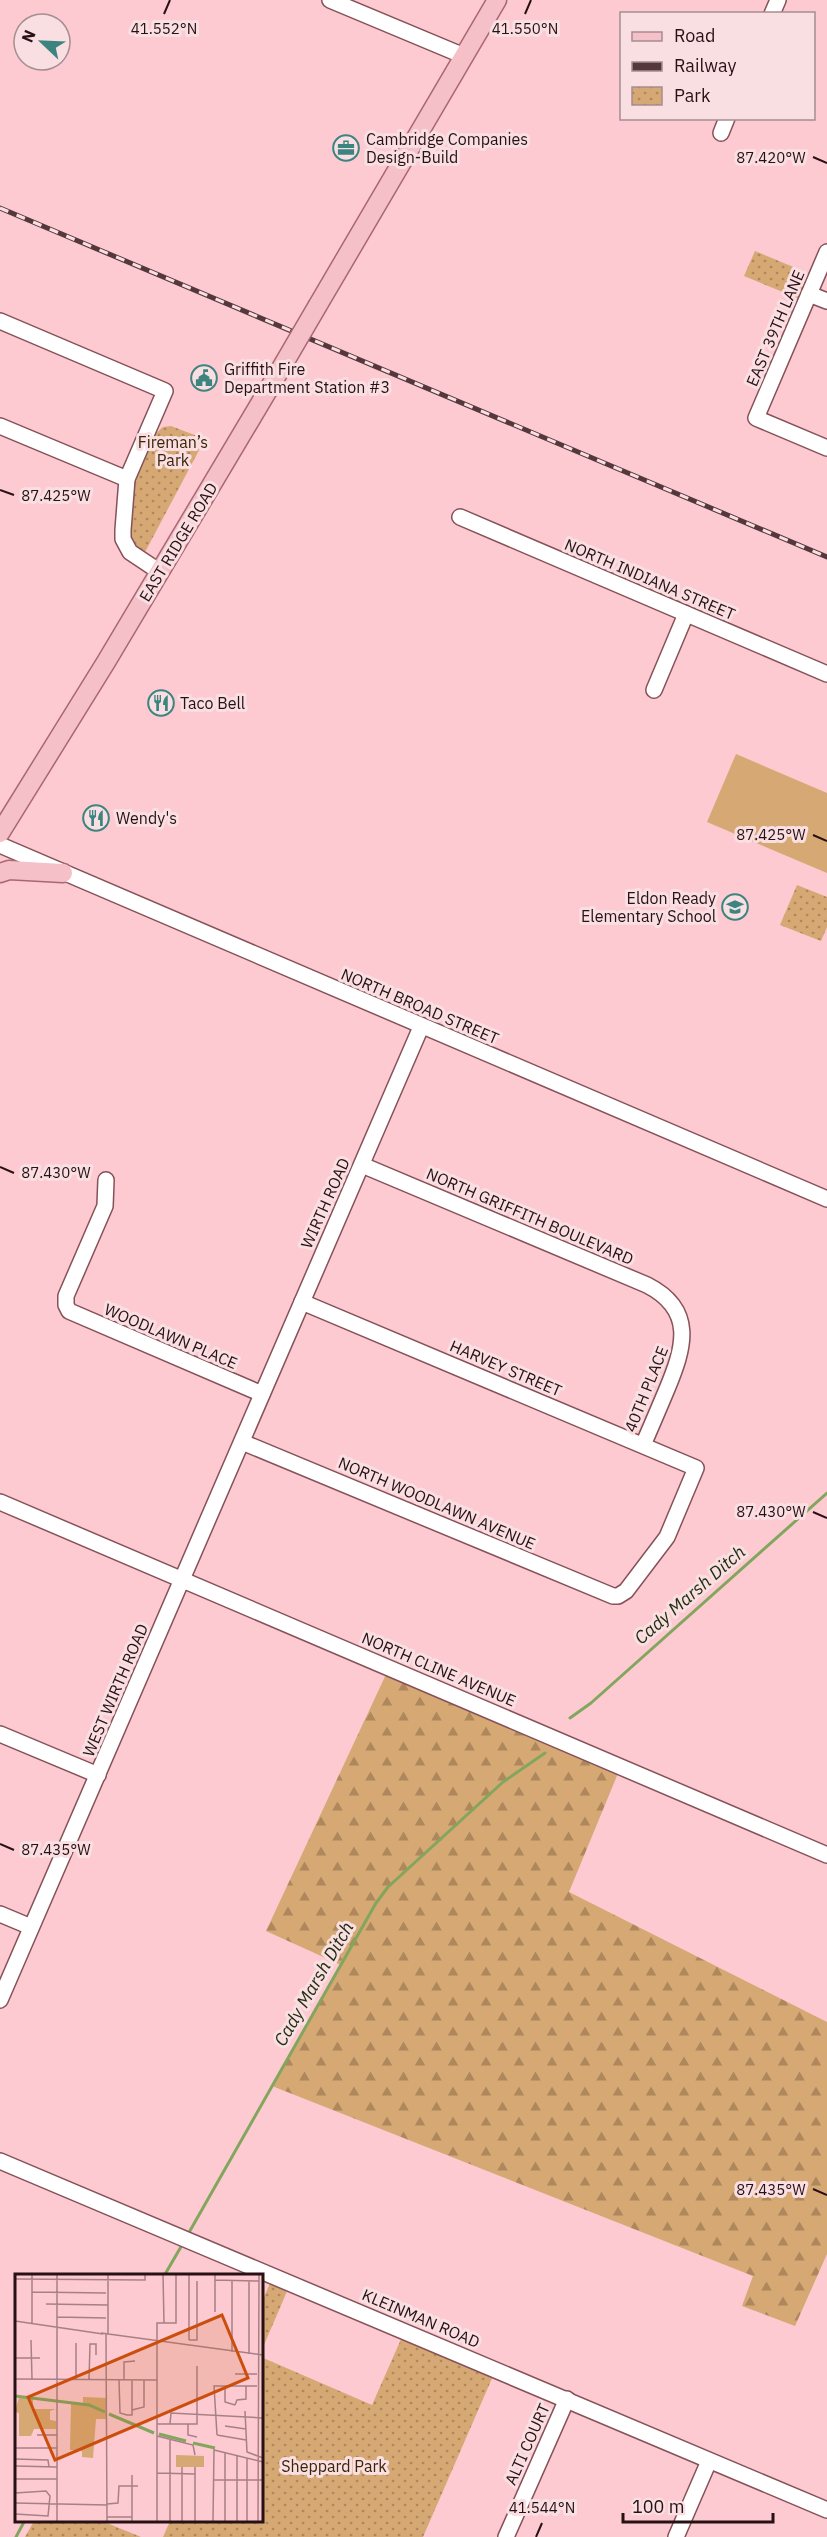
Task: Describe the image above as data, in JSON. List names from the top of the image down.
{
  "streets": {
    "main road": ["EAST RIDGE ROAD"],
    "street": [
      "EAST 39TH LANE",
      "NORTH INDIANA STREET",
      "NORTH BROAD STREET",
      "WIRTH ROAD",
      "NORTH GRIFFITH BOULEVARD",
      "WOODLAWN PLACE",
      "HARVEY STREET",
      "40TH PLACE",
      "NORTH WOODLAWN AVENUE",
      "NORTH CLINE AVENUE",
      "WEST WIRTH ROAD",
      "KLEINMAN ROAD",
      "ALTI COURT"
    ]
  },
  "crossings": [
    ["NORTH BROAD STREET", "WIRTH ROAD"],
    ["WIRTH ROAD", "NORTH GRIFFITH BOULEVARD"],
    ["WIRTH ROAD", "WOODLAWN PLACE"],
    ["WIRTH ROAD", "HARVEY STREET"],
    ["WIRTH ROAD", "WEST WIRTH ROAD"],
    ["NORTH GRIFFITH BOULEVARD", "40TH PLACE"],
    ["WOODLAWN PLACE", "WEST WIRTH ROAD"],
    ["HARVEY STREET", "40TH PLACE"],
    ["HARVEY STREET", "NORTH WOODLAWN AVENUE"],
    ["NORTH WOODLAWN AVENUE", "WEST WIRTH ROAD"],
    ["NORTH CLINE AVENUE", "WEST WIRTH ROAD"],
    ["KLEINMAN ROAD", "ALTI COURT"]
  ],
  "water": ["Cady Marsh Ditch"],
  "parks": ["Fireman’s Park", "Sheppard Park"],
  "places": {
    "office": ["Cambridge Companies Design-Build"],
    "public building": ["Griffith Fire Department Station #3"],
    "restaurant": ["Taco Bell", "Wendy's"],
    "school or university": ["Eldon Ready Elementary School"]
  },
  "legend": ["Road", "Railway", "Park"],
  "scale_bar": "100 m",
  "north": "top left",
  "coordinates": [
    "41.552°N",
    "41.550°N",
    "87.420°W",
    "87.425°W",
    "87.430°W",
    "87.435°W",
    "41.544°N"
  ]
}
